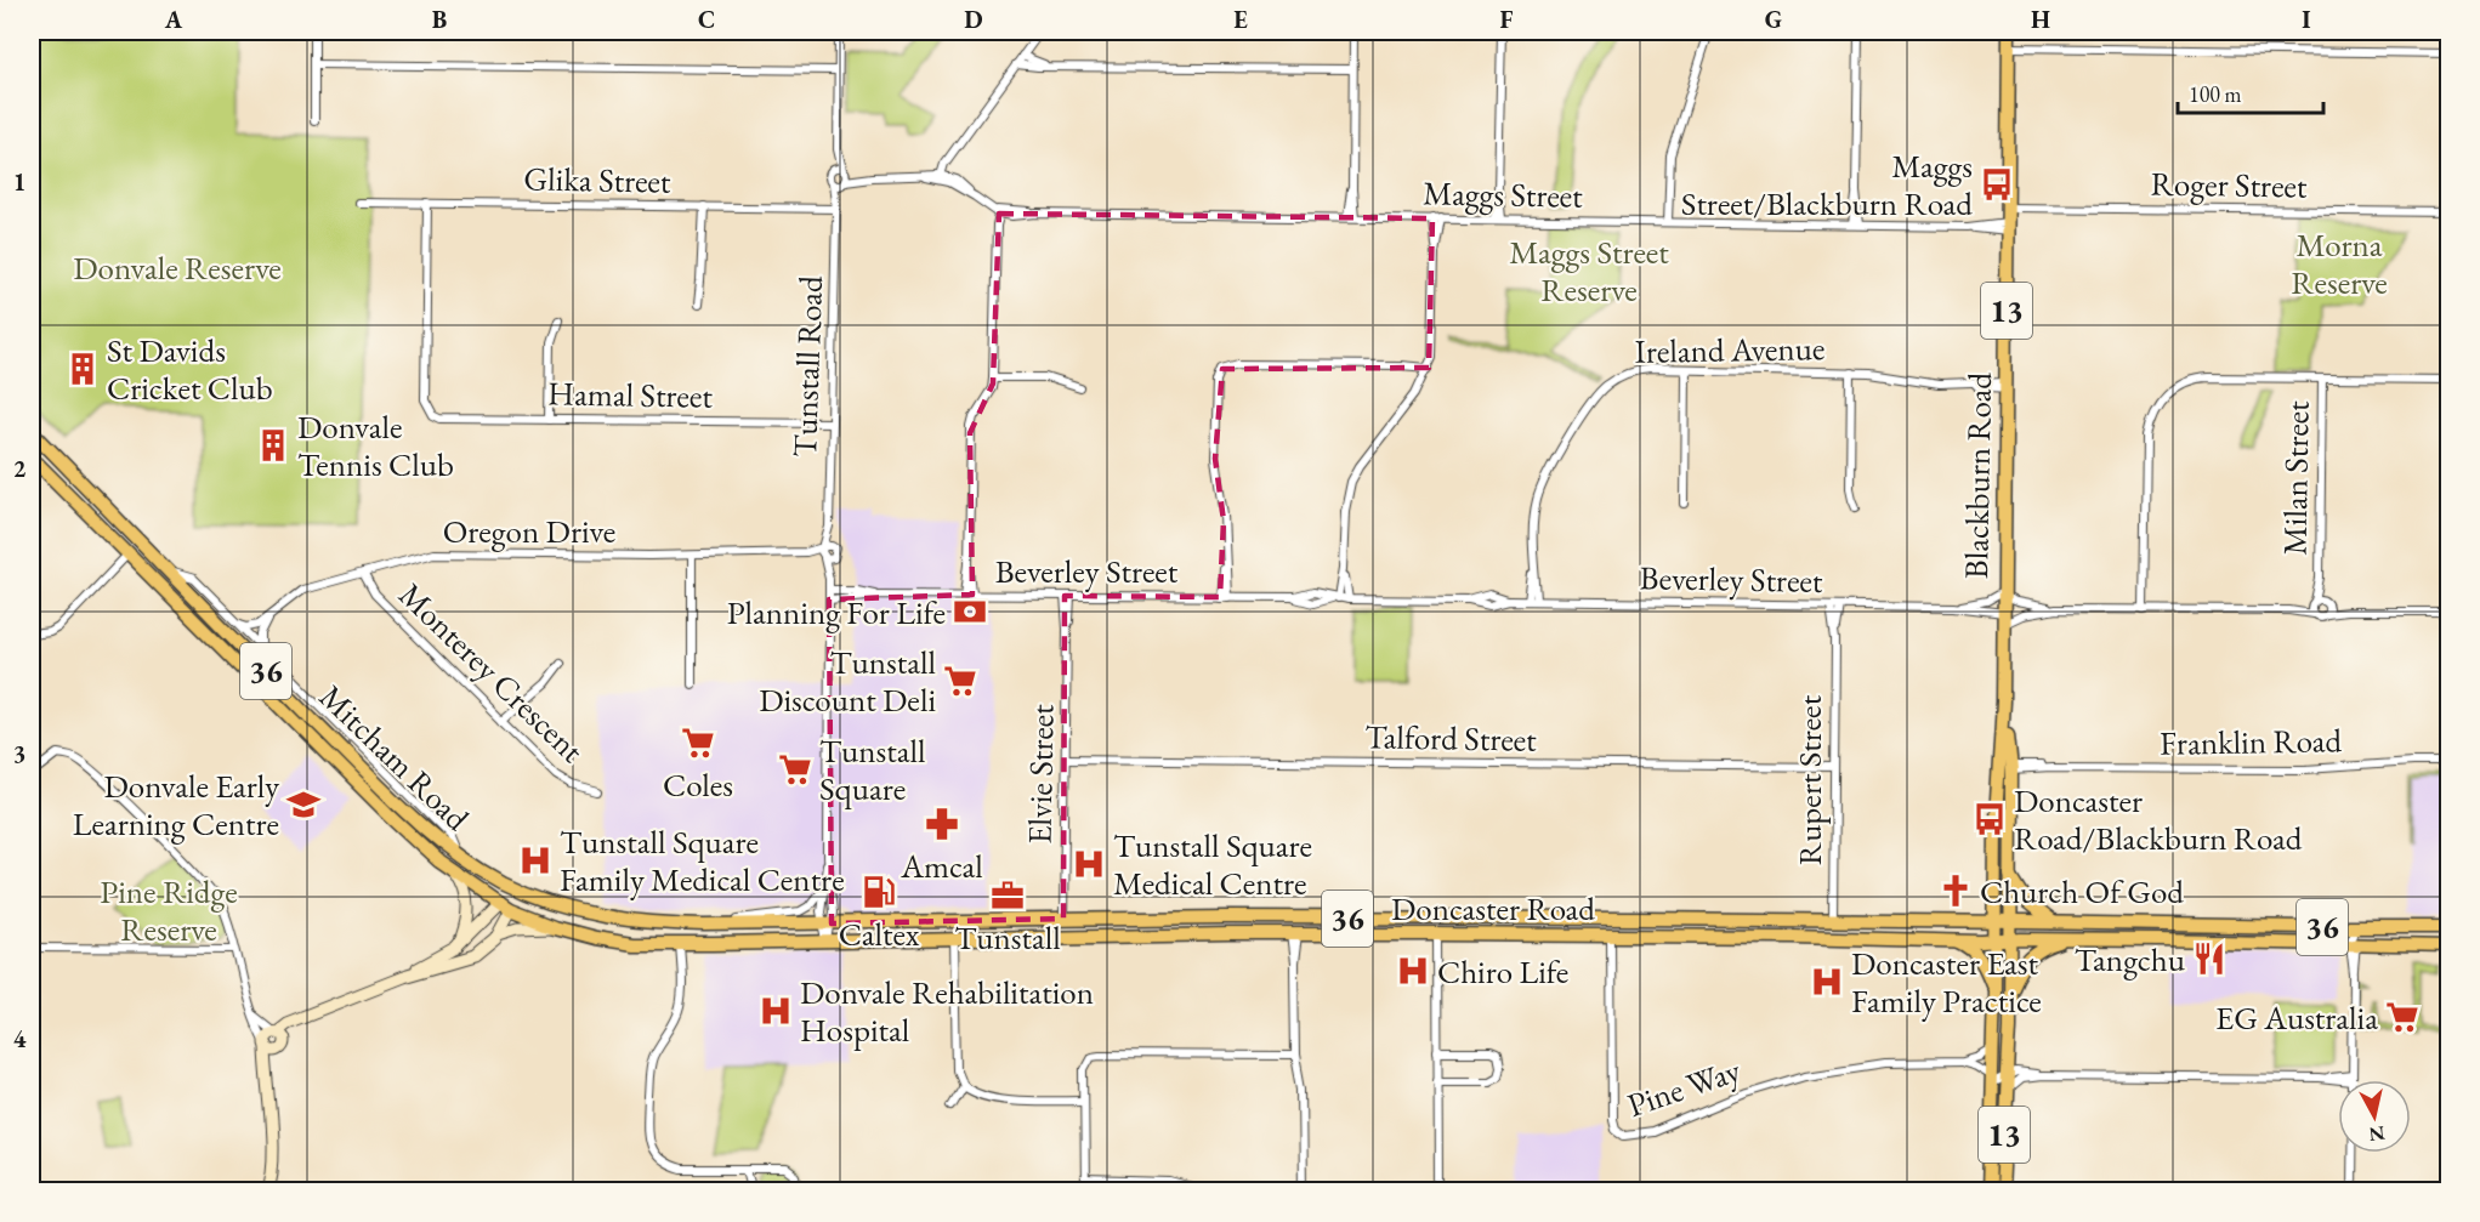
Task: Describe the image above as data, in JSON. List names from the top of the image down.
{
  "streets": {
    "main road": [
      "13",
      "Blackburn Road",
      "36",
      "Mitcham Road",
      "Doncaster Road"
    ],
    "street": [
      "Glika Street",
      "Roger Street",
      "Maggs Street",
      "Ireland Avenue",
      "Tunstall Road",
      "Hamal Street",
      "Milan Street",
      "Oregon Drive",
      "Beverley Street",
      "Monterey Crescent",
      "Talford Street",
      "Franklin Road",
      "Elvie Street",
      "Rupert Street",
      "Pine Way"
    ]
  },
  "crossings": [
    ["Glika Street", "Tunstall Road"],
    ["Glika Street", "Hamal Street"],
    ["Roger Street", "Blackburn Road"],
    ["Maggs Street", "Blackburn Road"],
    ["Ireland Avenue", "Blackburn Road"],
    ["Ireland Avenue", "Beverley Street"],
    ["Tunstall Road", "Hamal Street"],
    ["Tunstall Road", "Oregon Drive"],
    ["Blackburn Road", "Beverley Street"],
    ["Blackburn Road", "Franklin Road"],
    ["Blackburn Road", "Doncaster Road"],
    ["Blackburn Road", "Pine Way"],
    ["Milan Street", "Beverley Street"],
    ["Oregon Drive", "Monterey Crescent"],
    ["Beverley Street", "Elvie Street"],
    ["Beverley Street", "Rupert Street"],
    ["Talford Street", "Elvie Street"],
    ["Talford Street", "Rupert Street"],
    ["Mitcham Road", "Doncaster Road"],
    ["Elvie Street", "Doncaster Road"],
    ["Rupert Street", "Doncaster Road"],
    ["Doncaster Road", "Pine Way"]
  ],
  "parks": [
    "Morna Reserve",
    "Maggs Street Reserve",
    "Donvale Reserve",
    "Pine Ridge Reserve"
  ],
  "places": {
    "bus stop": ["Maggs Street/Blackburn Road", "Doncaster Road/Blackburn Road"],
    "building": ["St Davids Cricket Club", "Donvale Tennis Club"],
    "bank": ["Planning For Life"],
    "supermarket": [
      "Tunstall Discount Deli",
      "Coles",
      "Tunstall Square",
      "EG Australia"
    ],
    "school or university": ["Donvale Early Learning Centre"],
    "pharmacy": ["Amcal"],
    "hospital": [
      "Tunstall Square Family Medical Centre",
      "Tunstall Square Medical Centre",
      "Chiro Life",
      "Doncaster East Family Practice",
      "Donvale Rehabilitation Hospital"
    ],
    "church": ["Church Of God"],
    "fuel station": ["Caltex"],
    "office": ["Tunstall"],
    "restaurant": ["Tangchu"]
  },
  "scale_bar": "100 m",
  "north": "bottom",
  "grid": {
    "columns": [
      "A",
      "B",
      "C",
      "D",
      "E",
      "F",
      "G",
      "H",
      "I"
    ],
    "rows": [
      "1",
      "2",
      "3",
      "4"
    ]
  }
}
